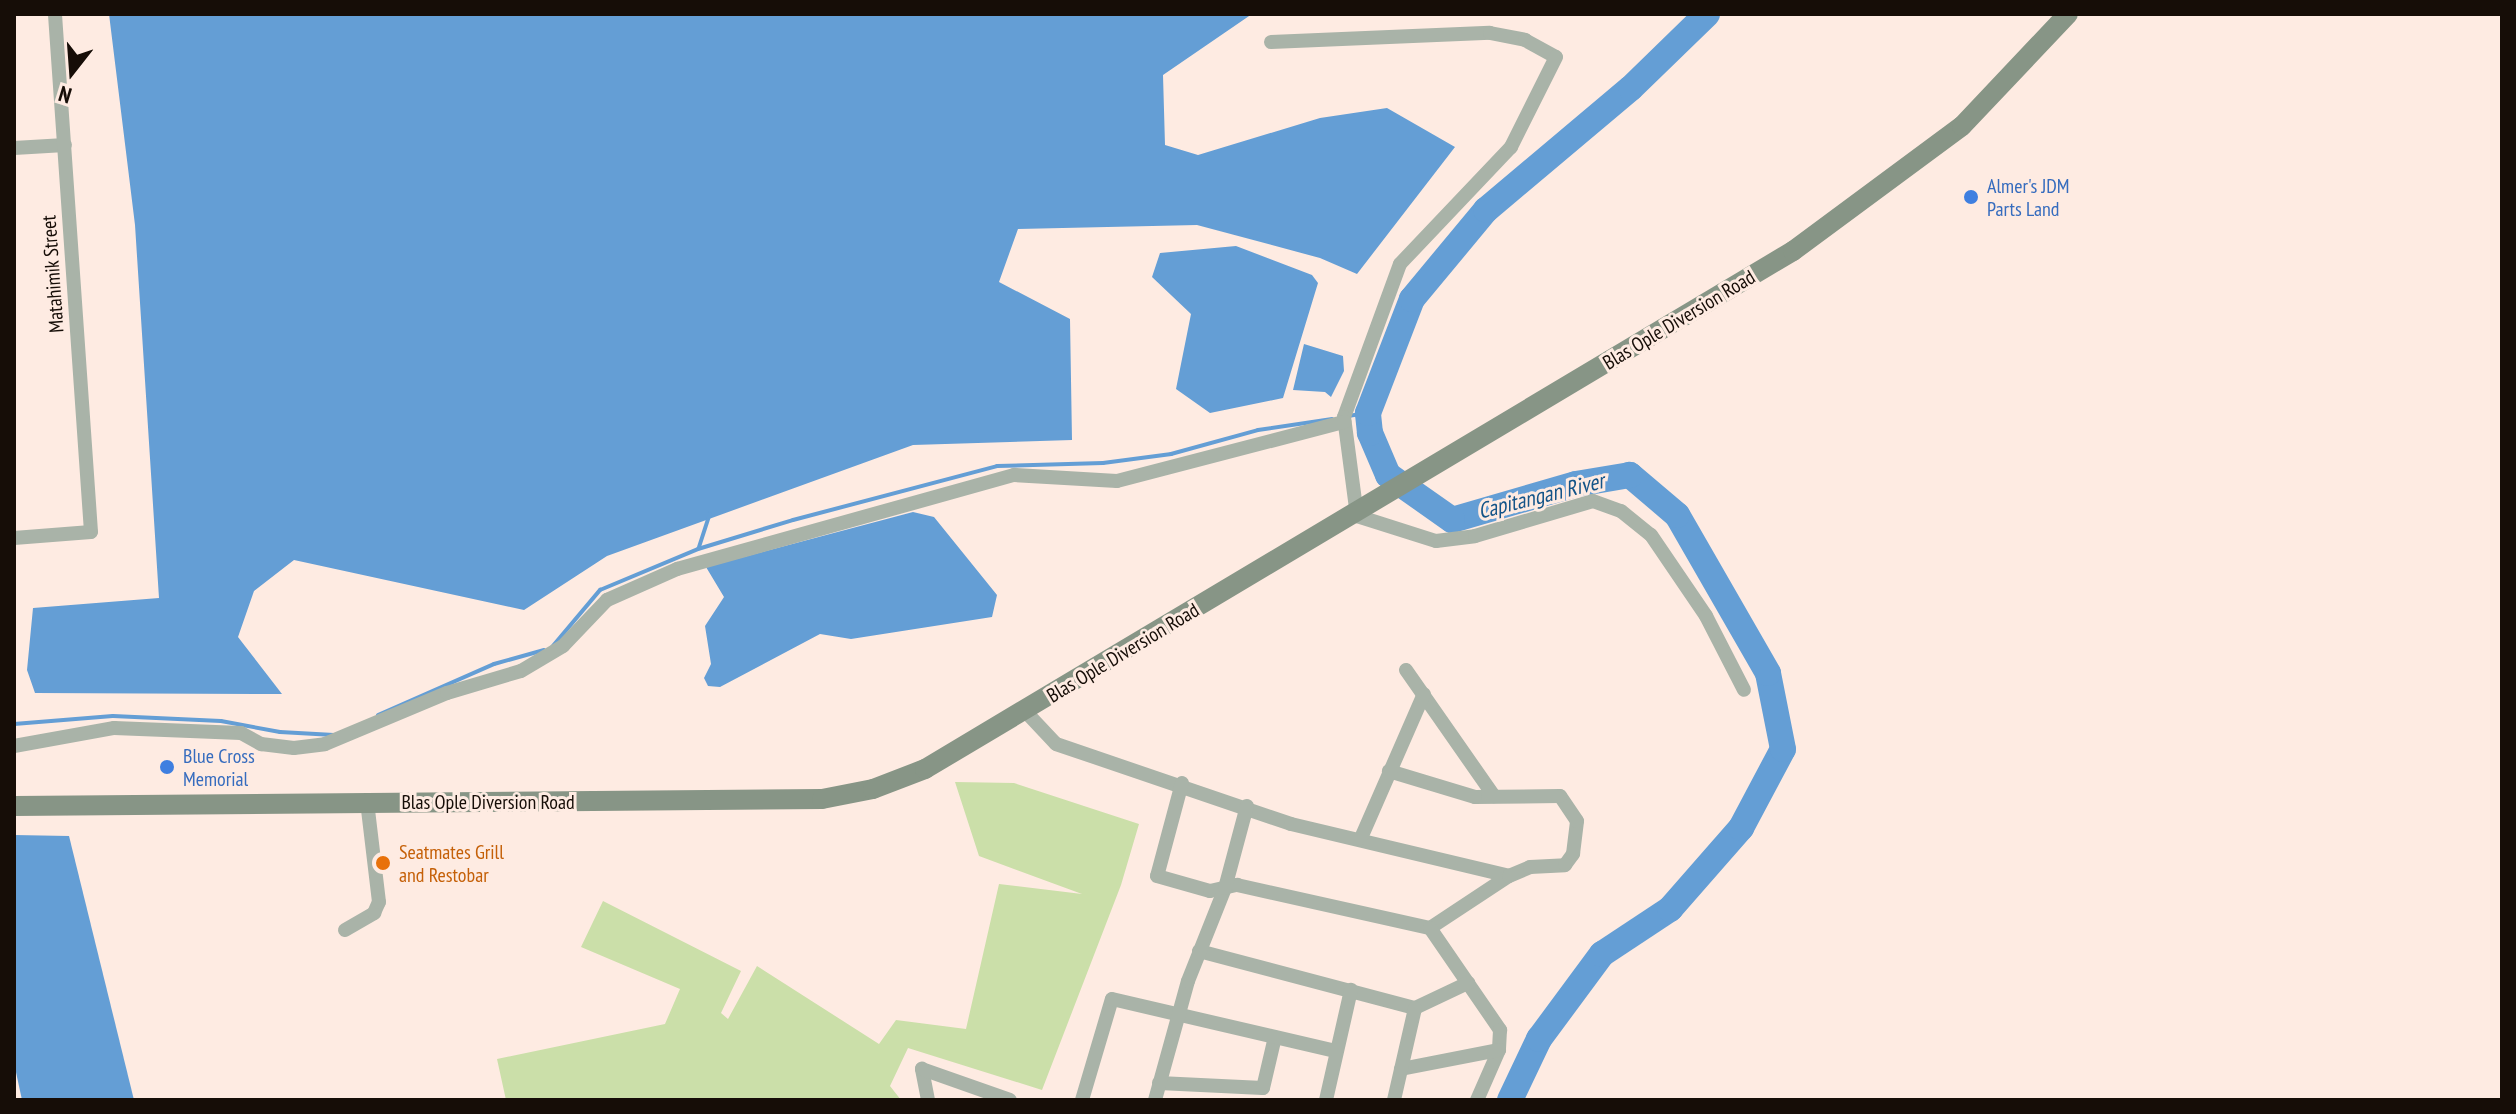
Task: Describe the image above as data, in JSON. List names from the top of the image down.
{
  "streets": {
    "main road": ["Blas Ople Diversion Road"],
    "street": ["Matahimik Street"]
  },
  "water": ["Capitangan River"],
  "places": ["Almer's JDM Parts Land", "Blue Cross Memorial", "Seatmates Grill and Restobar"],
  "north": "bottom"
}
